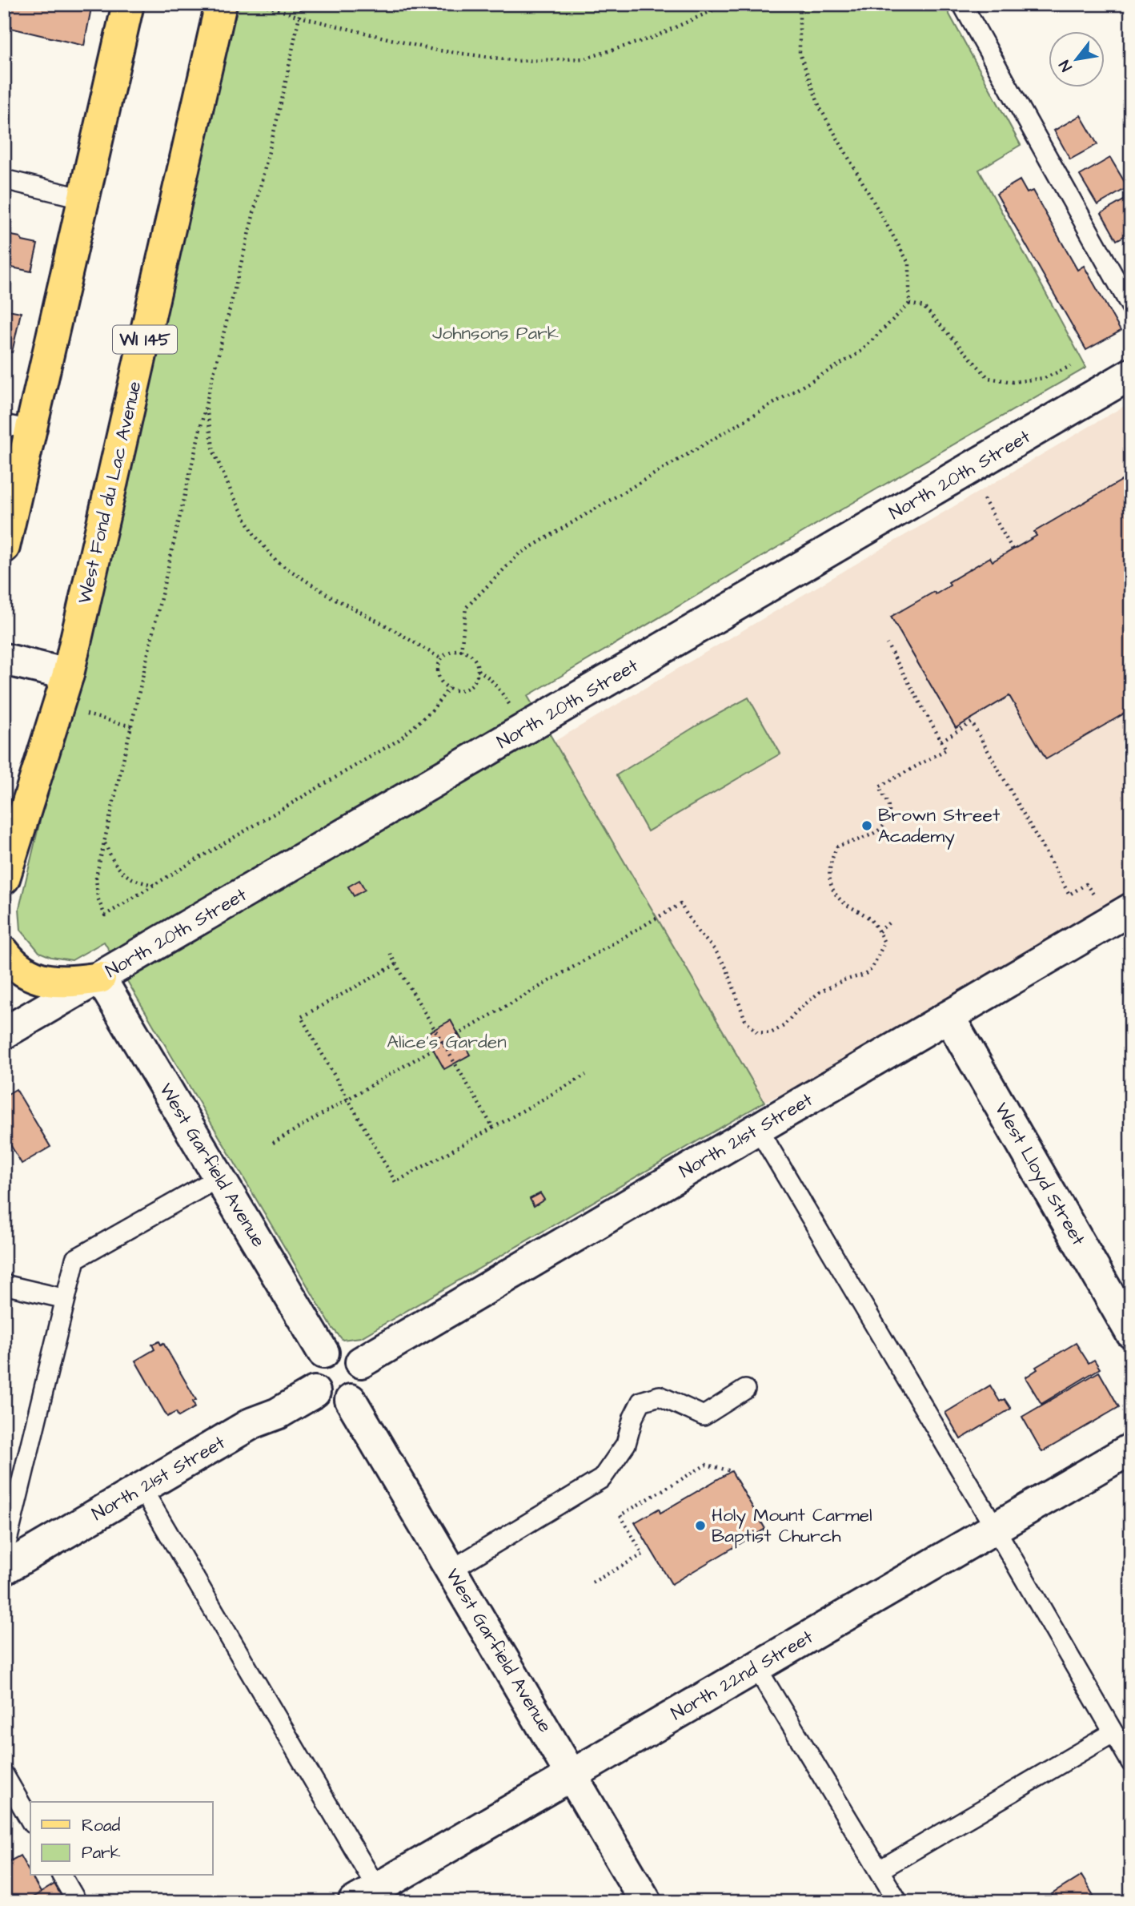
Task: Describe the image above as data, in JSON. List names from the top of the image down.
{
  "streets": {
    "main road": ["WI 145", "West Fond du Lac Avenue"],
    "street": [
      "North 20th Street",
      "North 21st Street",
      "West Garfield Avenue",
      "West Lloyd Street",
      "North 22nd Street"
    ]
  },
  "crossings": [
    ["North 20th Street", "West Garfield Avenue"],
    ["North 21st Street", "West Garfield Avenue"],
    ["North 21st Street", "West Lloyd Street"],
    ["West Garfield Avenue", "North 22nd Street"]
  ],
  "parks": ["Johnsons Park", "Alice's Garden"],
  "places": ["Brown Street Academy", "Holy Mount Carmel Baptist Church"],
  "legend": ["Road", "Park"],
  "north": "bottom left"
}
